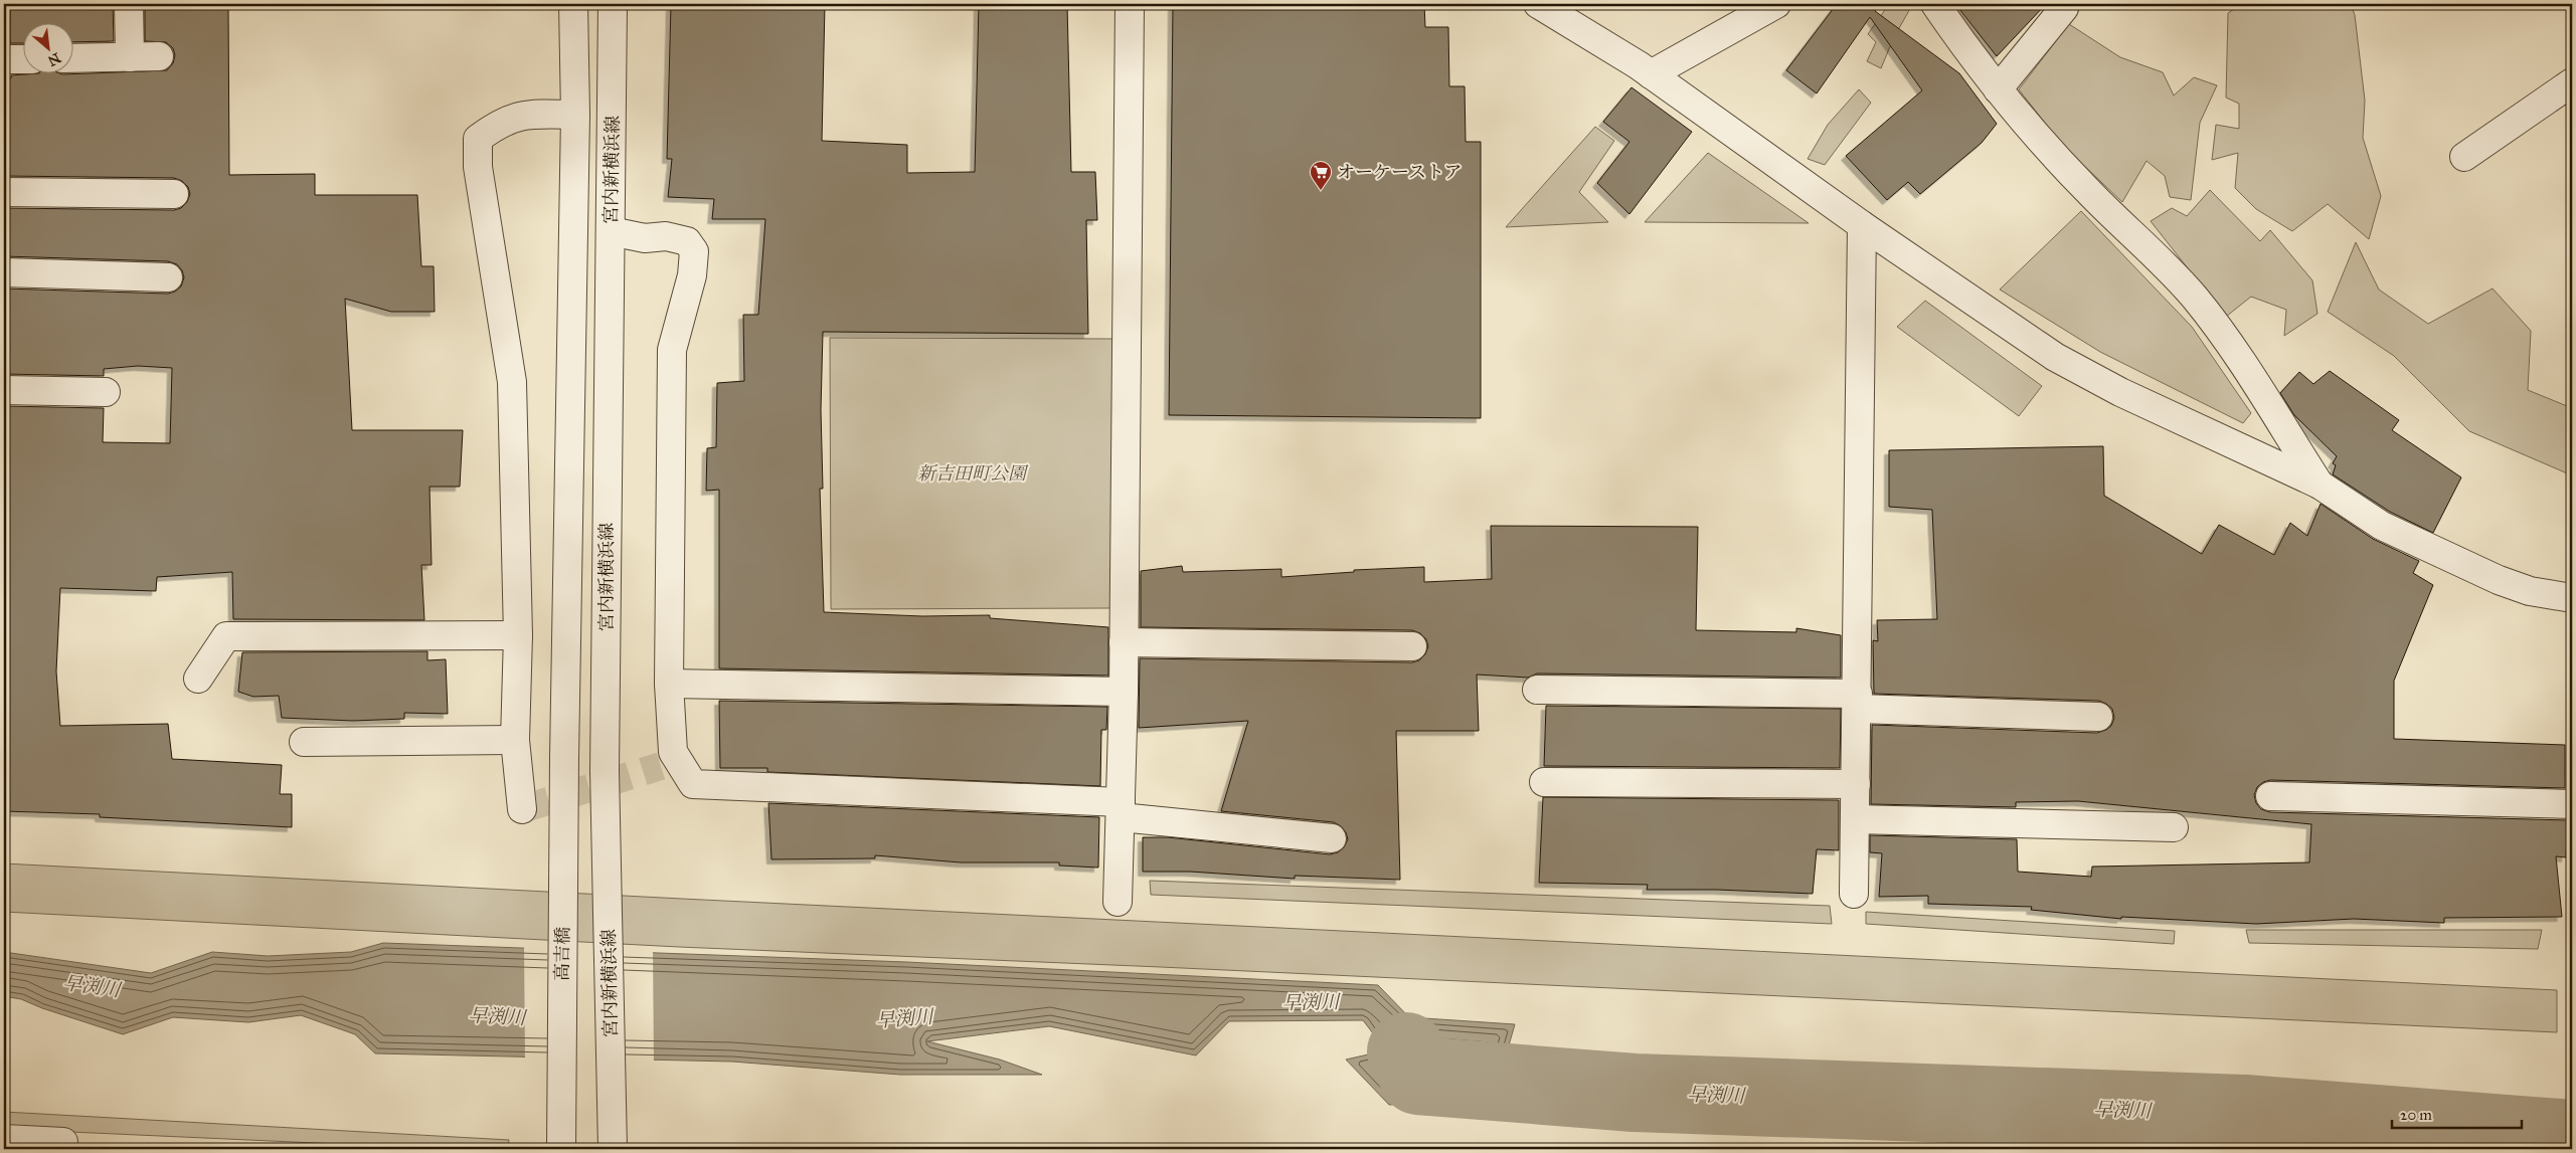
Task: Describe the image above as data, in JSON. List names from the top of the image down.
{
  "streets": {
    "street": ["宮内新横浜線", "高吉橋"]
  },
  "water": ["早渕川"],
  "parks": ["新吉田町公園"],
  "places": {
    "supermarket": ["オーケーストア"]
  },
  "scale_bar": "20 m",
  "north": "bottom right"
}
